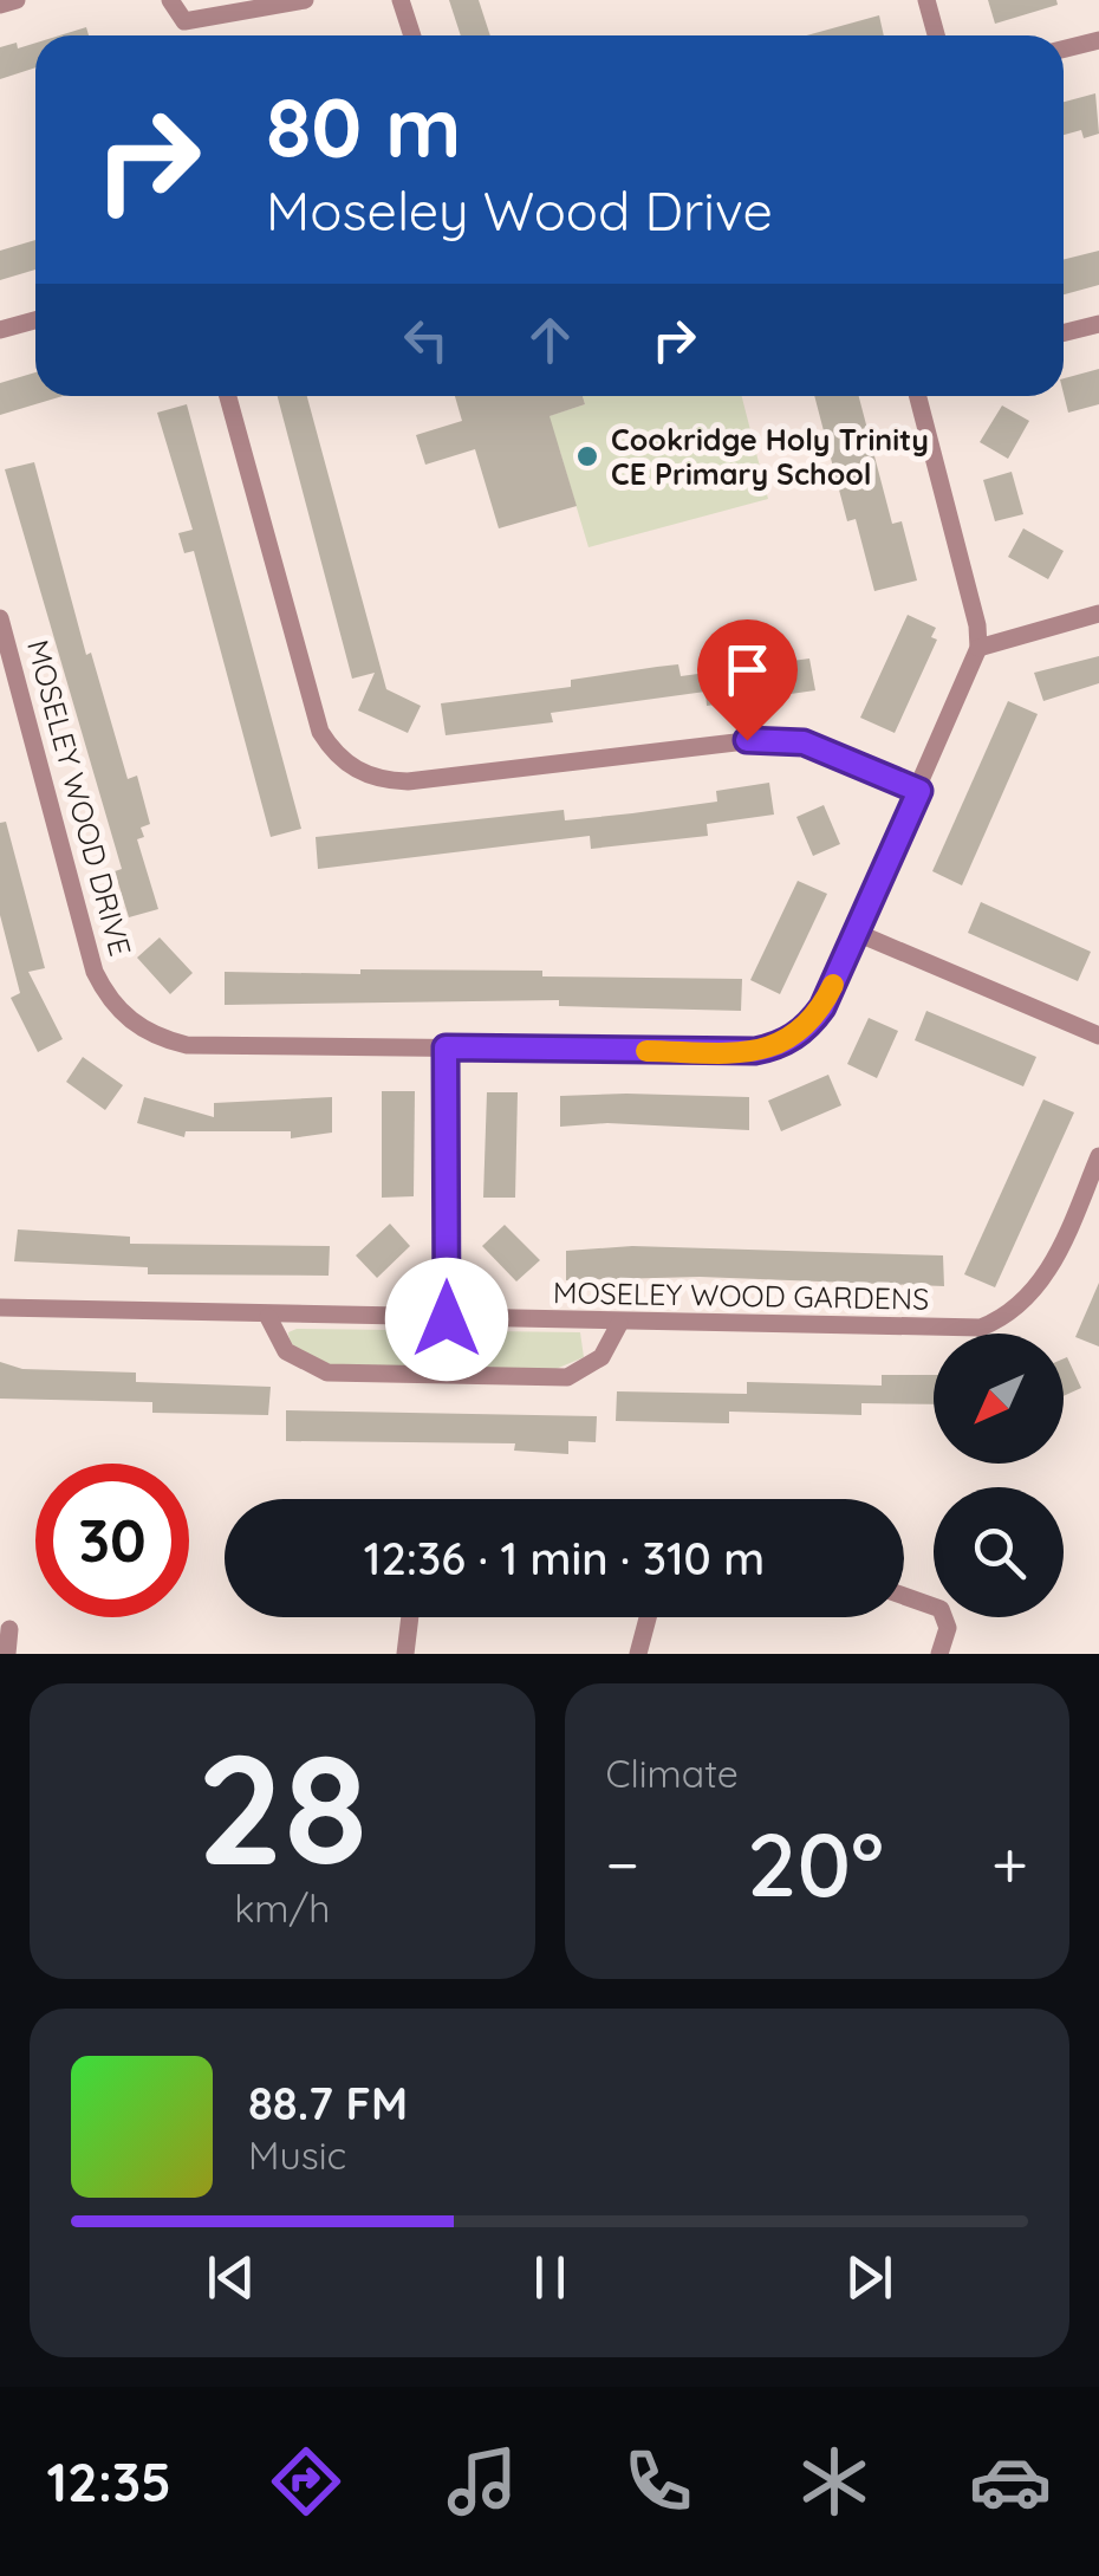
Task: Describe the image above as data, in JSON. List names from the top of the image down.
{
  "streets": {
    "street": ["MOSELEY WOOD DRIVE", "MOSELEY WOOD GARDENS"]
  },
  "places": ["Cookridge Holy Trinity CE Primary School"],
  "north": "bottom left",
  "page": {
    "turn": ["80 m", "Moseley Wood Drive"],
    "limit": "30",
    "trip": "12:36 · 1 min · 310 m",
    "tile": [
      ["28", "km/h"],
      "Climate"
    ],
    "heat": ["−", "20°", "+"],
    "song": ["88.7 FM", "Music"],
    "tabs": "12:35"
  }
}
